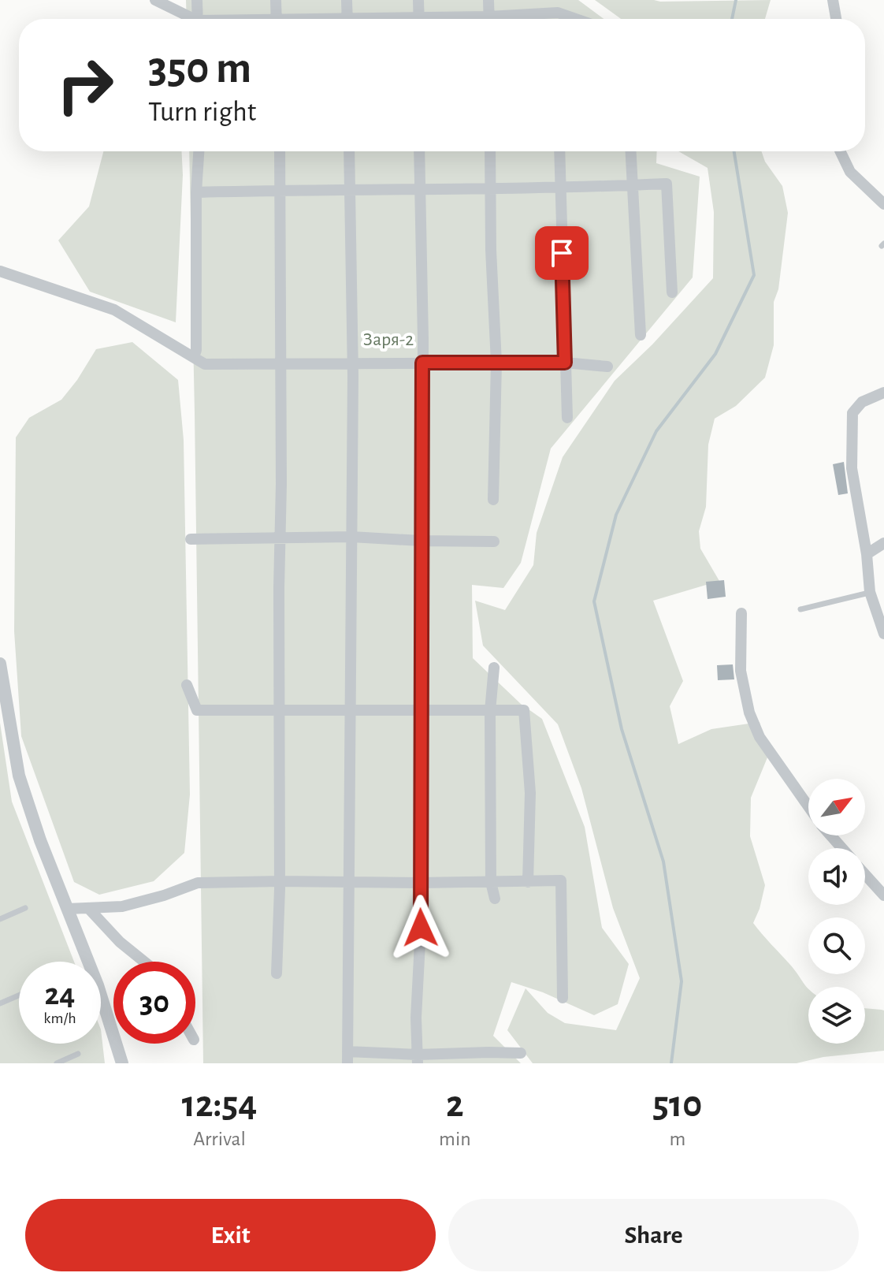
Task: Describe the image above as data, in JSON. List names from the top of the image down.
{
  "parks": ["Заря-2"],
  "north": "top right",
  "page": {
    "turn": ["350 m", "Turn right"],
    "speed": "24 km/h",
    "limit": "30",
    "eta": [
      "12:54",
      "Arrival",
      "2",
      "min",
      "510",
      "m"
    ],
    "buttons": ["Exit", "Share"]
  }
}
